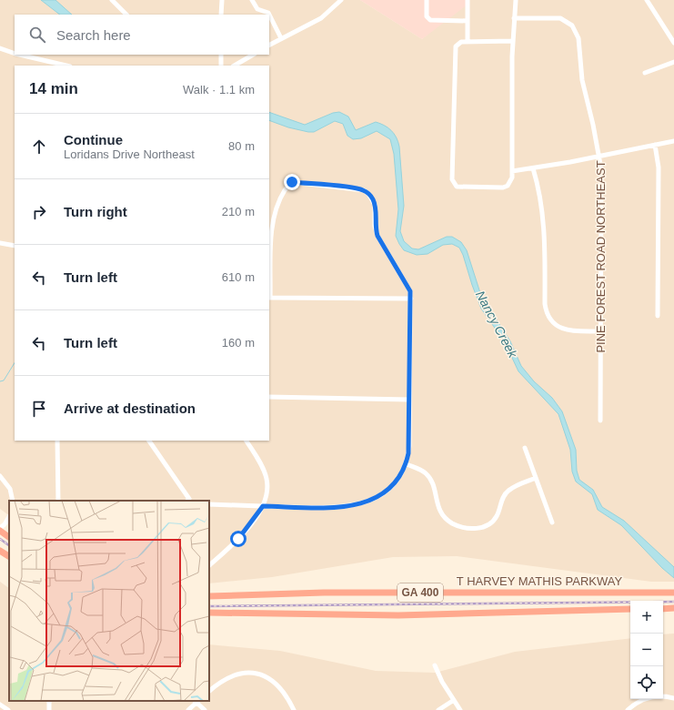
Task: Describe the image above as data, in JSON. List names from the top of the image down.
{
  "streets": {
    "highway": ["T HARVEY MATHIS PARKWAY", "GA 400"],
    "street": ["PINE FOREST ROAD NORTHEAST"]
  },
  "water": ["Nancy Creek"],
  "page": {
    "search": "Search here",
    "heading": ["14 min", "Walk · 1.1 km"],
    "list": [
      ["Continue", "Loridans Drive Northeast", "80 m"],
      ["Turn right", "210 m"],
      ["Turn left", "610 m"],
      ["Turn left", "160 m"],
      "Arrive at destination"
    ],
    "map_buttons": ["+", "−"]
  }
}
